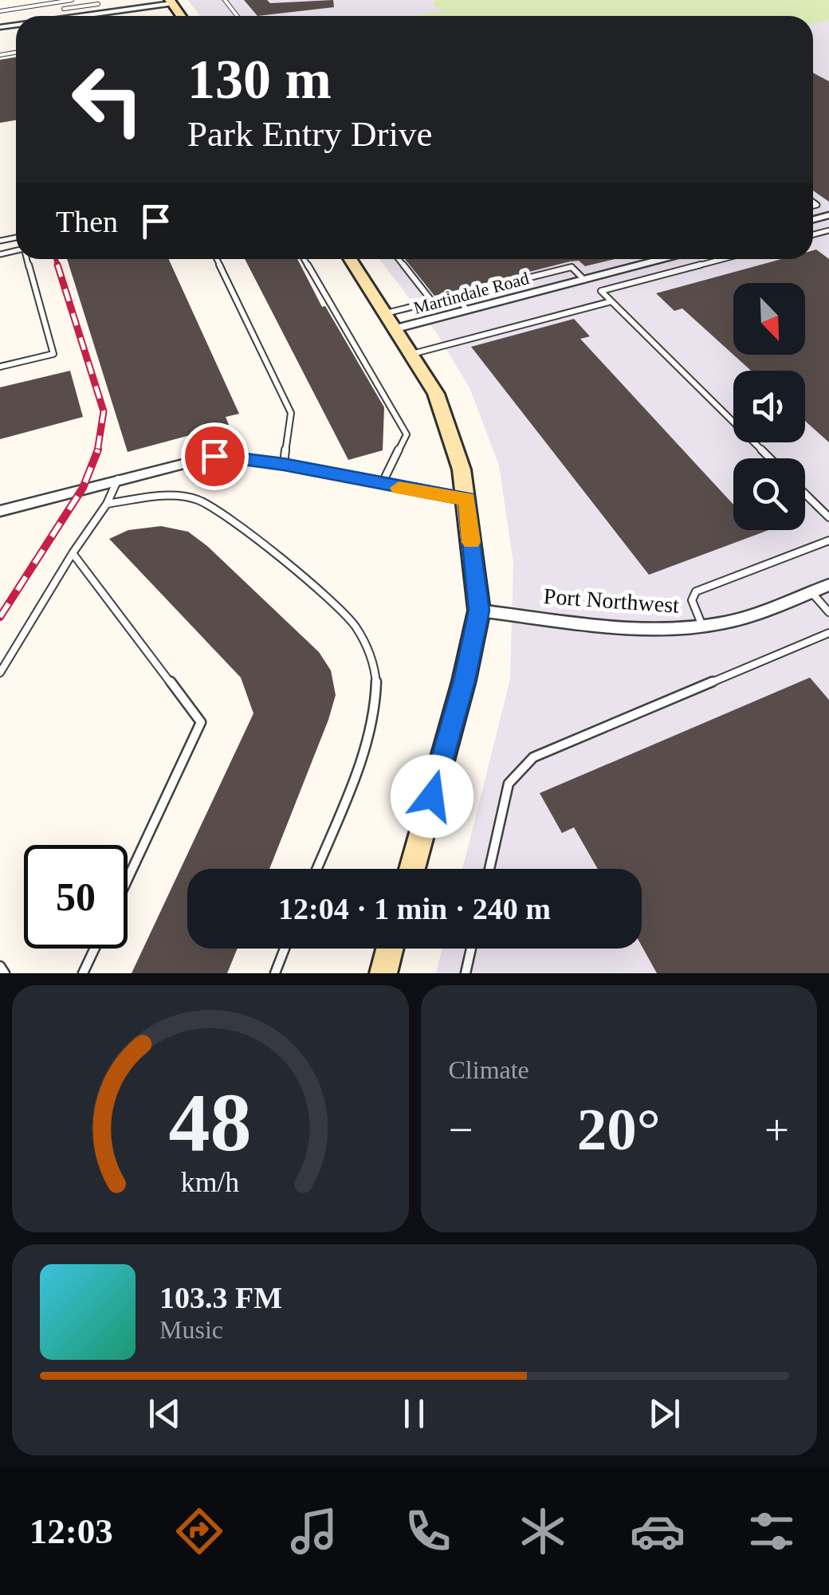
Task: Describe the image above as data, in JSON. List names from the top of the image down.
{
  "streets": {
    "street": ["Martindale Road", "Port Northwest"]
  },
  "north": "bottom right",
  "page": {
    "turn": ["130 m", "Park Entry Drive"],
    "then": "Then",
    "limit": "50",
    "trip": "12:04 · 1 min · 240 m",
    "tile": "Climate",
    "heat": ["−", "20°", "+"],
    "song": ["103.3 FM", "Music"],
    "tabs": "12:03",
    "gauge": ["48", "km/h"]
  }
}
